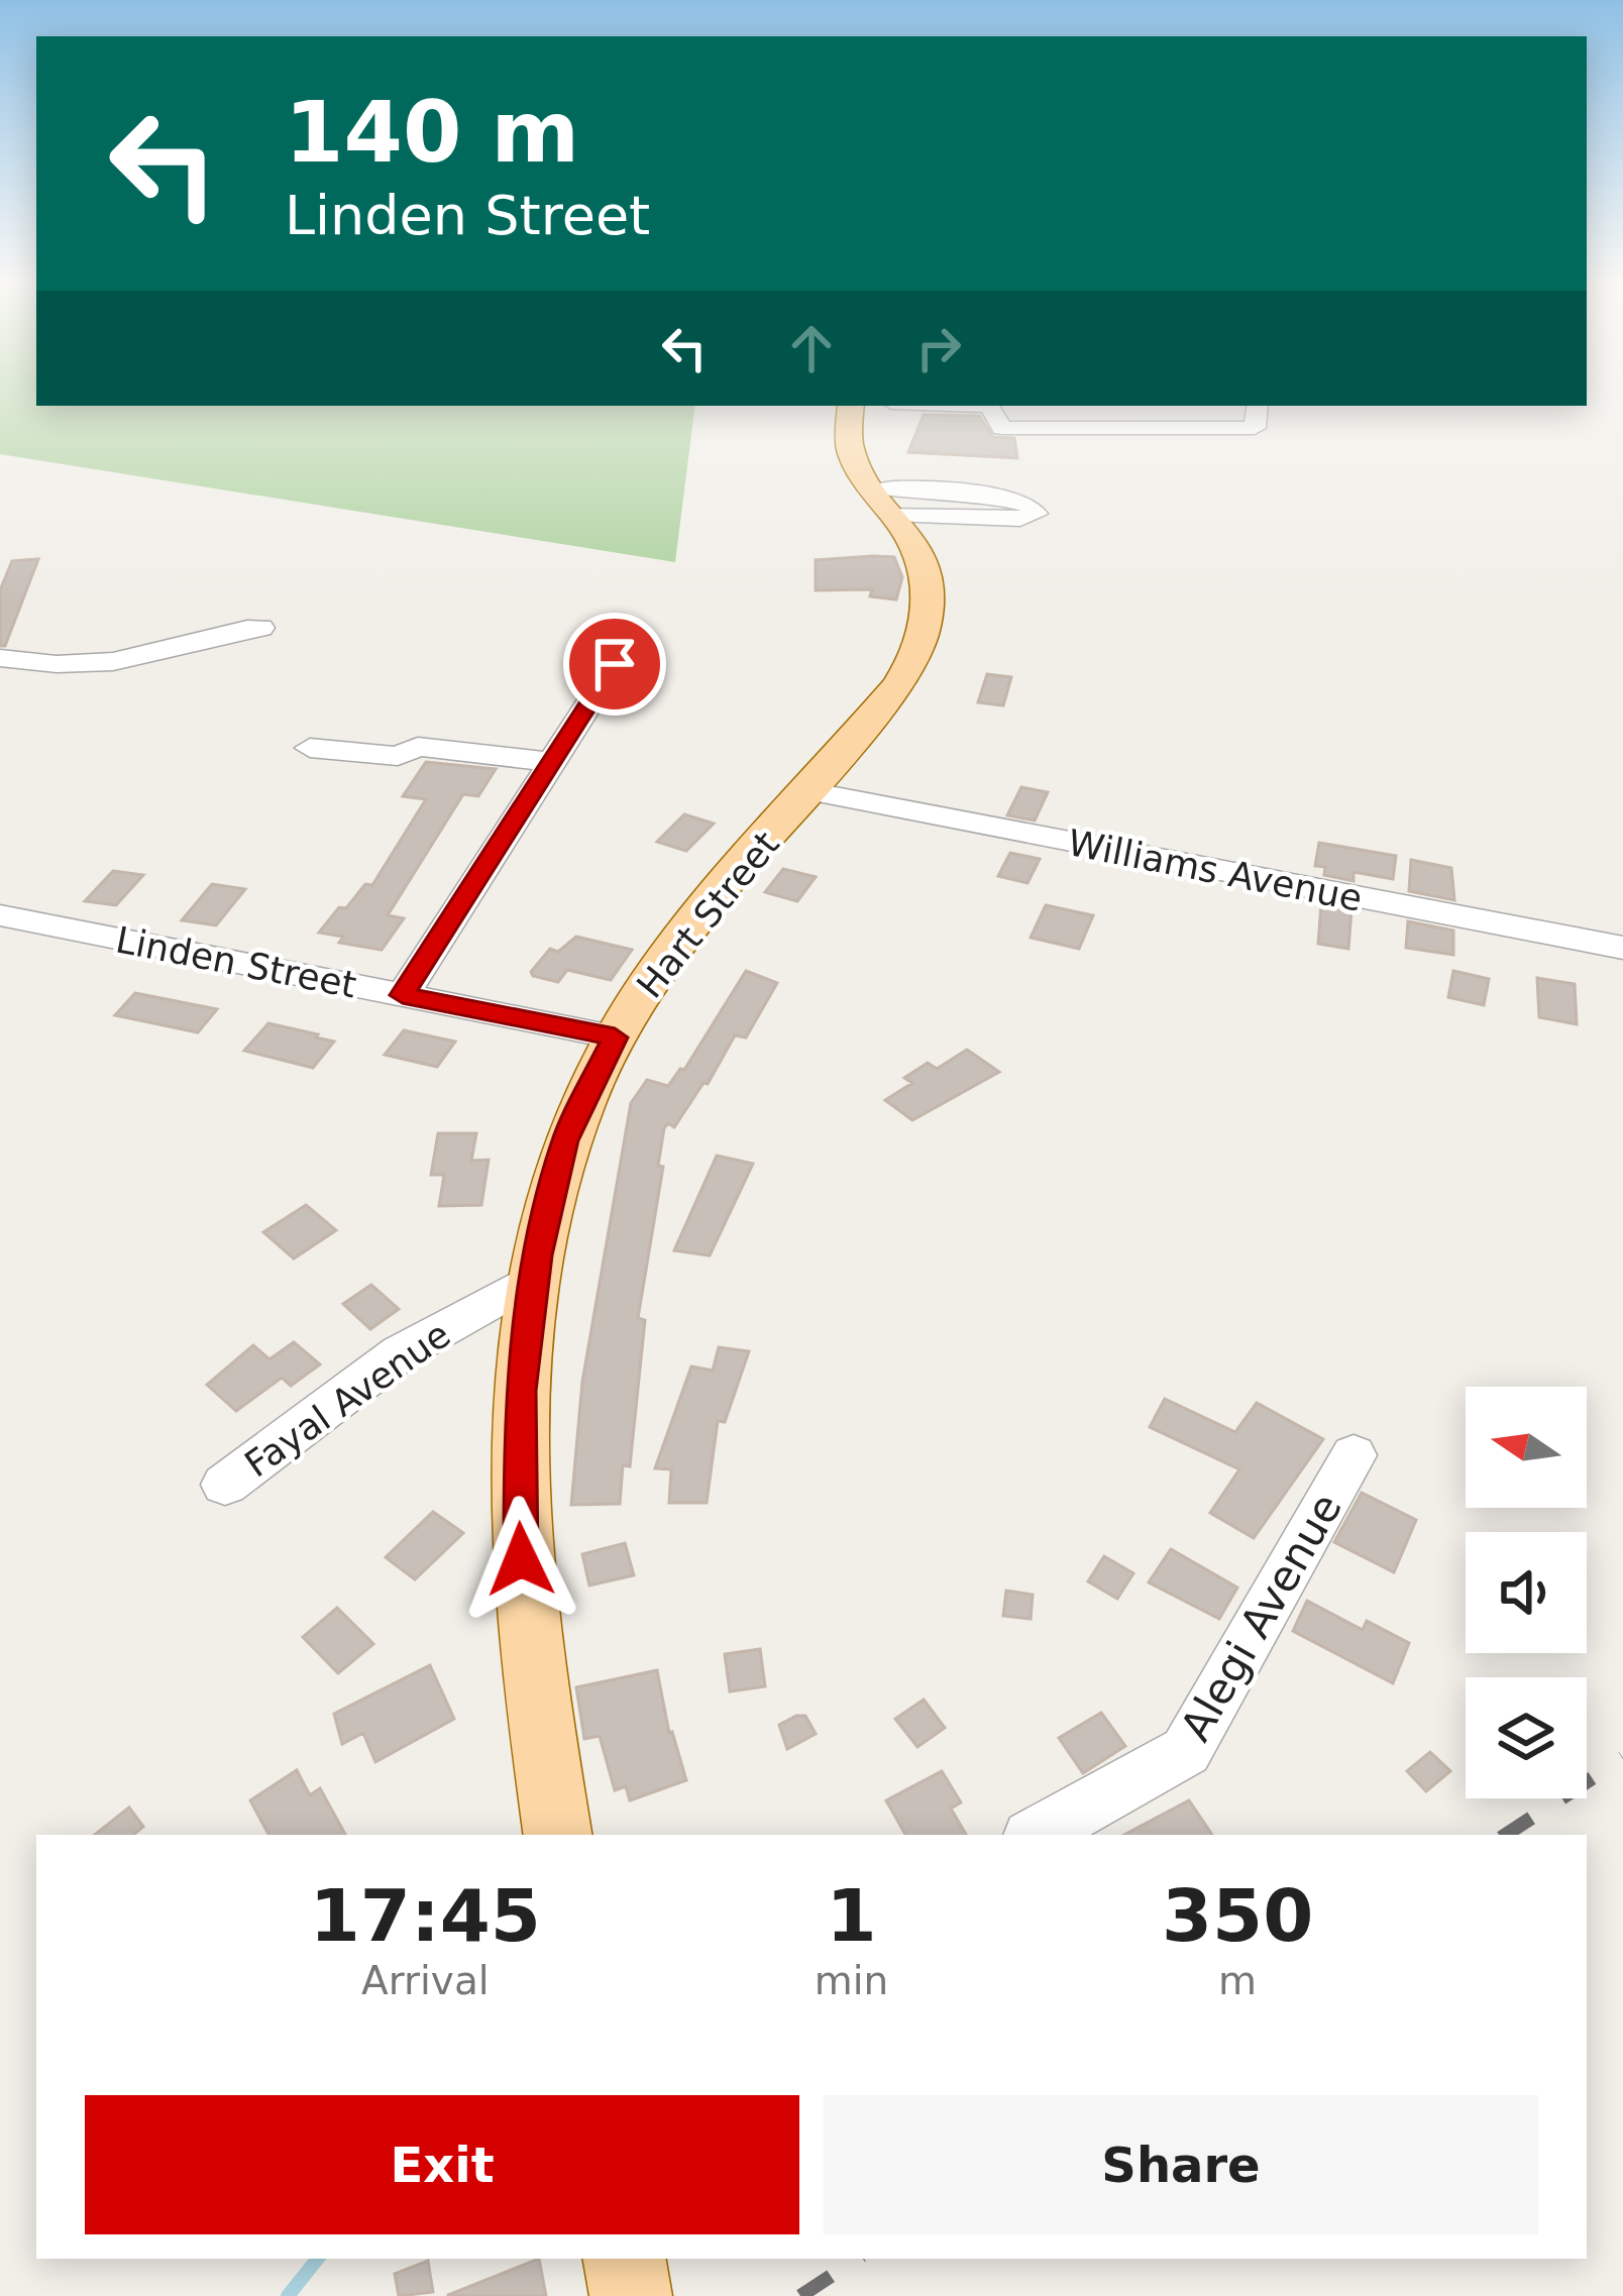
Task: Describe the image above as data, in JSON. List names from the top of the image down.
{
  "streets": {
    "main road": ["Hart Street"],
    "street": [
      "Williams Avenue",
      "Linden Street",
      "Fayal Avenue",
      "Alegi Avenue"
    ]
  },
  "crossings": [
    ["Williams Avenue", "Hart Street"],
    ["Hart Street", "Linden Street"],
    ["Hart Street", "Fayal Avenue"]
  ],
  "north": "left",
  "page": {
    "turn": ["140 m", "Linden Street"],
    "eta": [
      "17:45",
      "Arrival",
      "1",
      "min",
      "350",
      "m"
    ],
    "buttons": ["Exit", "Share"]
  }
}
